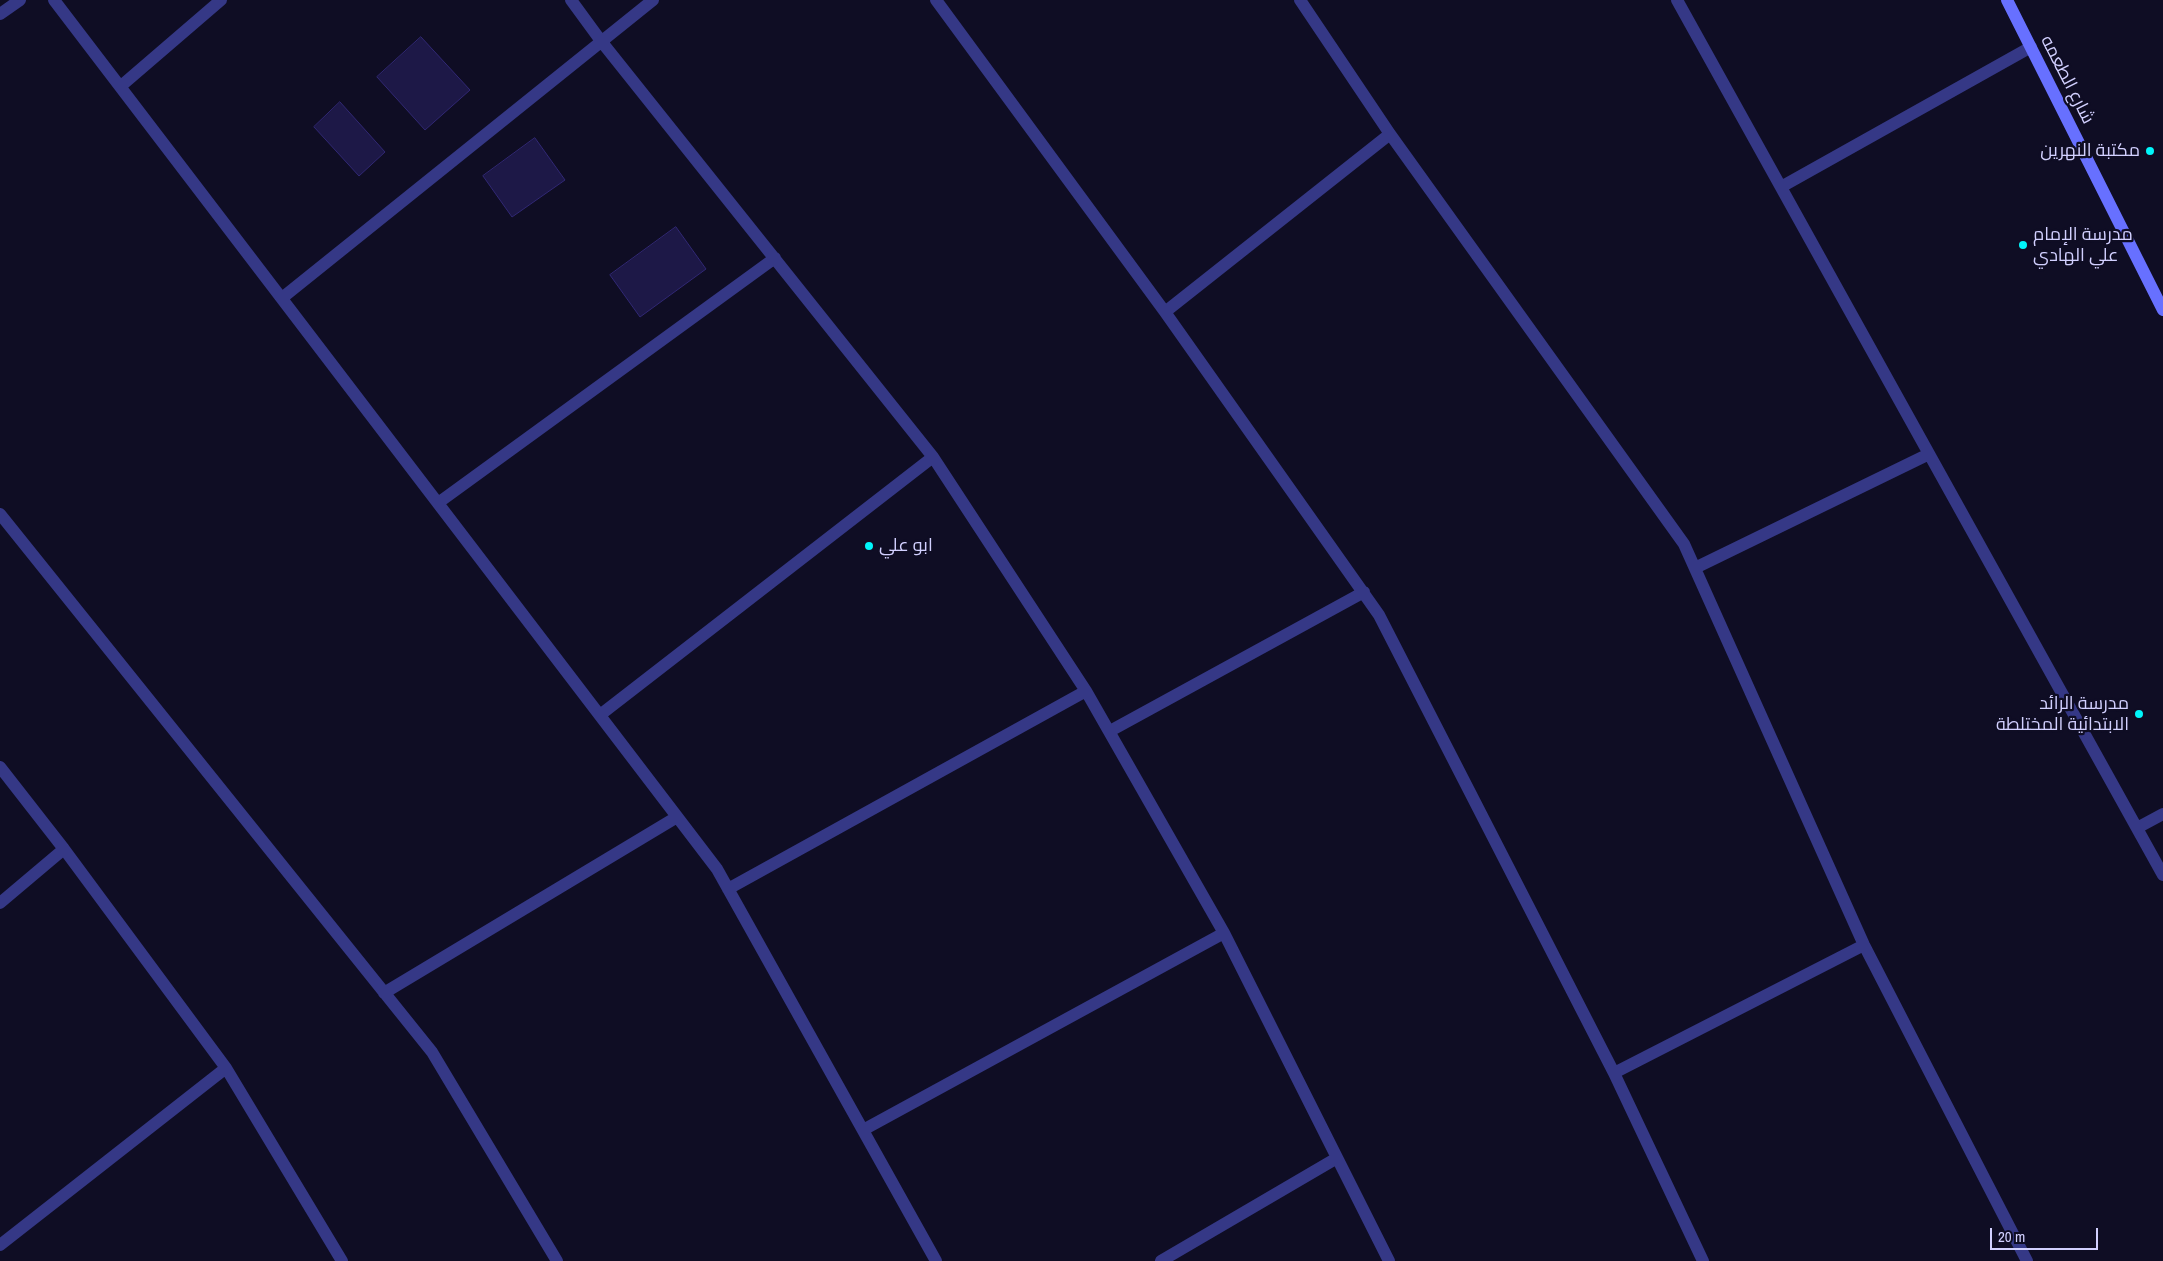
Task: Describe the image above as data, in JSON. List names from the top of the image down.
{
  "streets": {
    "main road": ["شارع الطعمه"]
  },
  "places": [
    "مكتبة النهرين",
    "مدرسة الإمام علي الهادي",
    "ابو علي",
    "مدرسة الرائد الابتدائية المختلطة"
  ],
  "scale_bar": "20 m"
}
